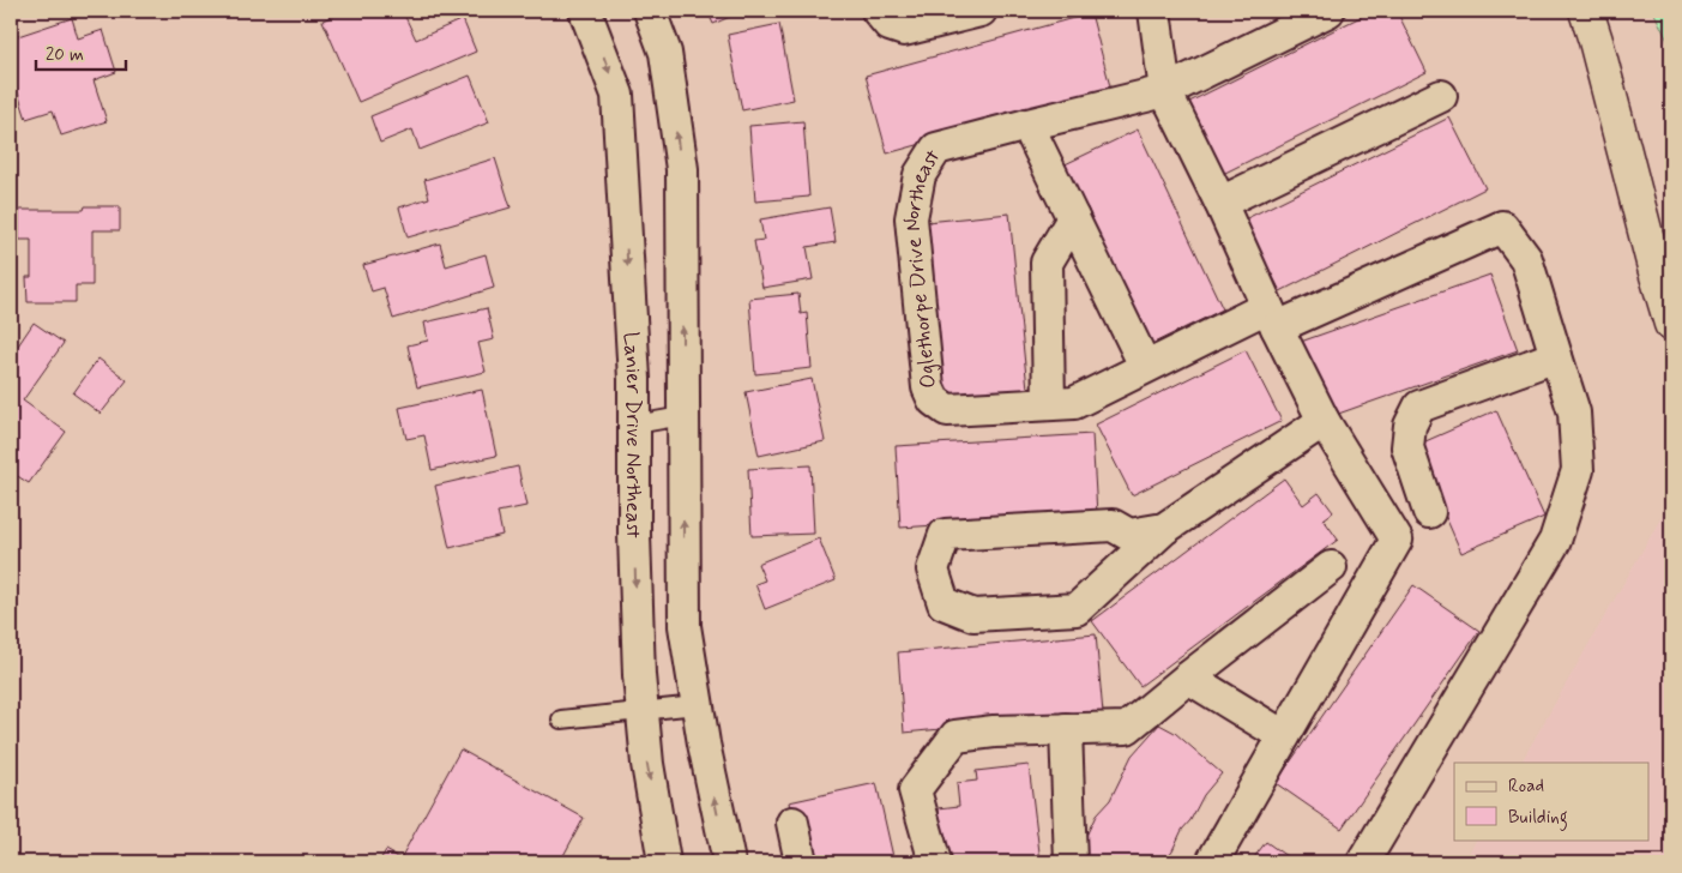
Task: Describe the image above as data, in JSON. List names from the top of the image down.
{
  "streets": {
    "street": ["Oglethorpe Drive Northeast", "Lanier Drive Northeast"]
  },
  "legend": ["Road", "Building"],
  "scale_bar": "20 m"
}
